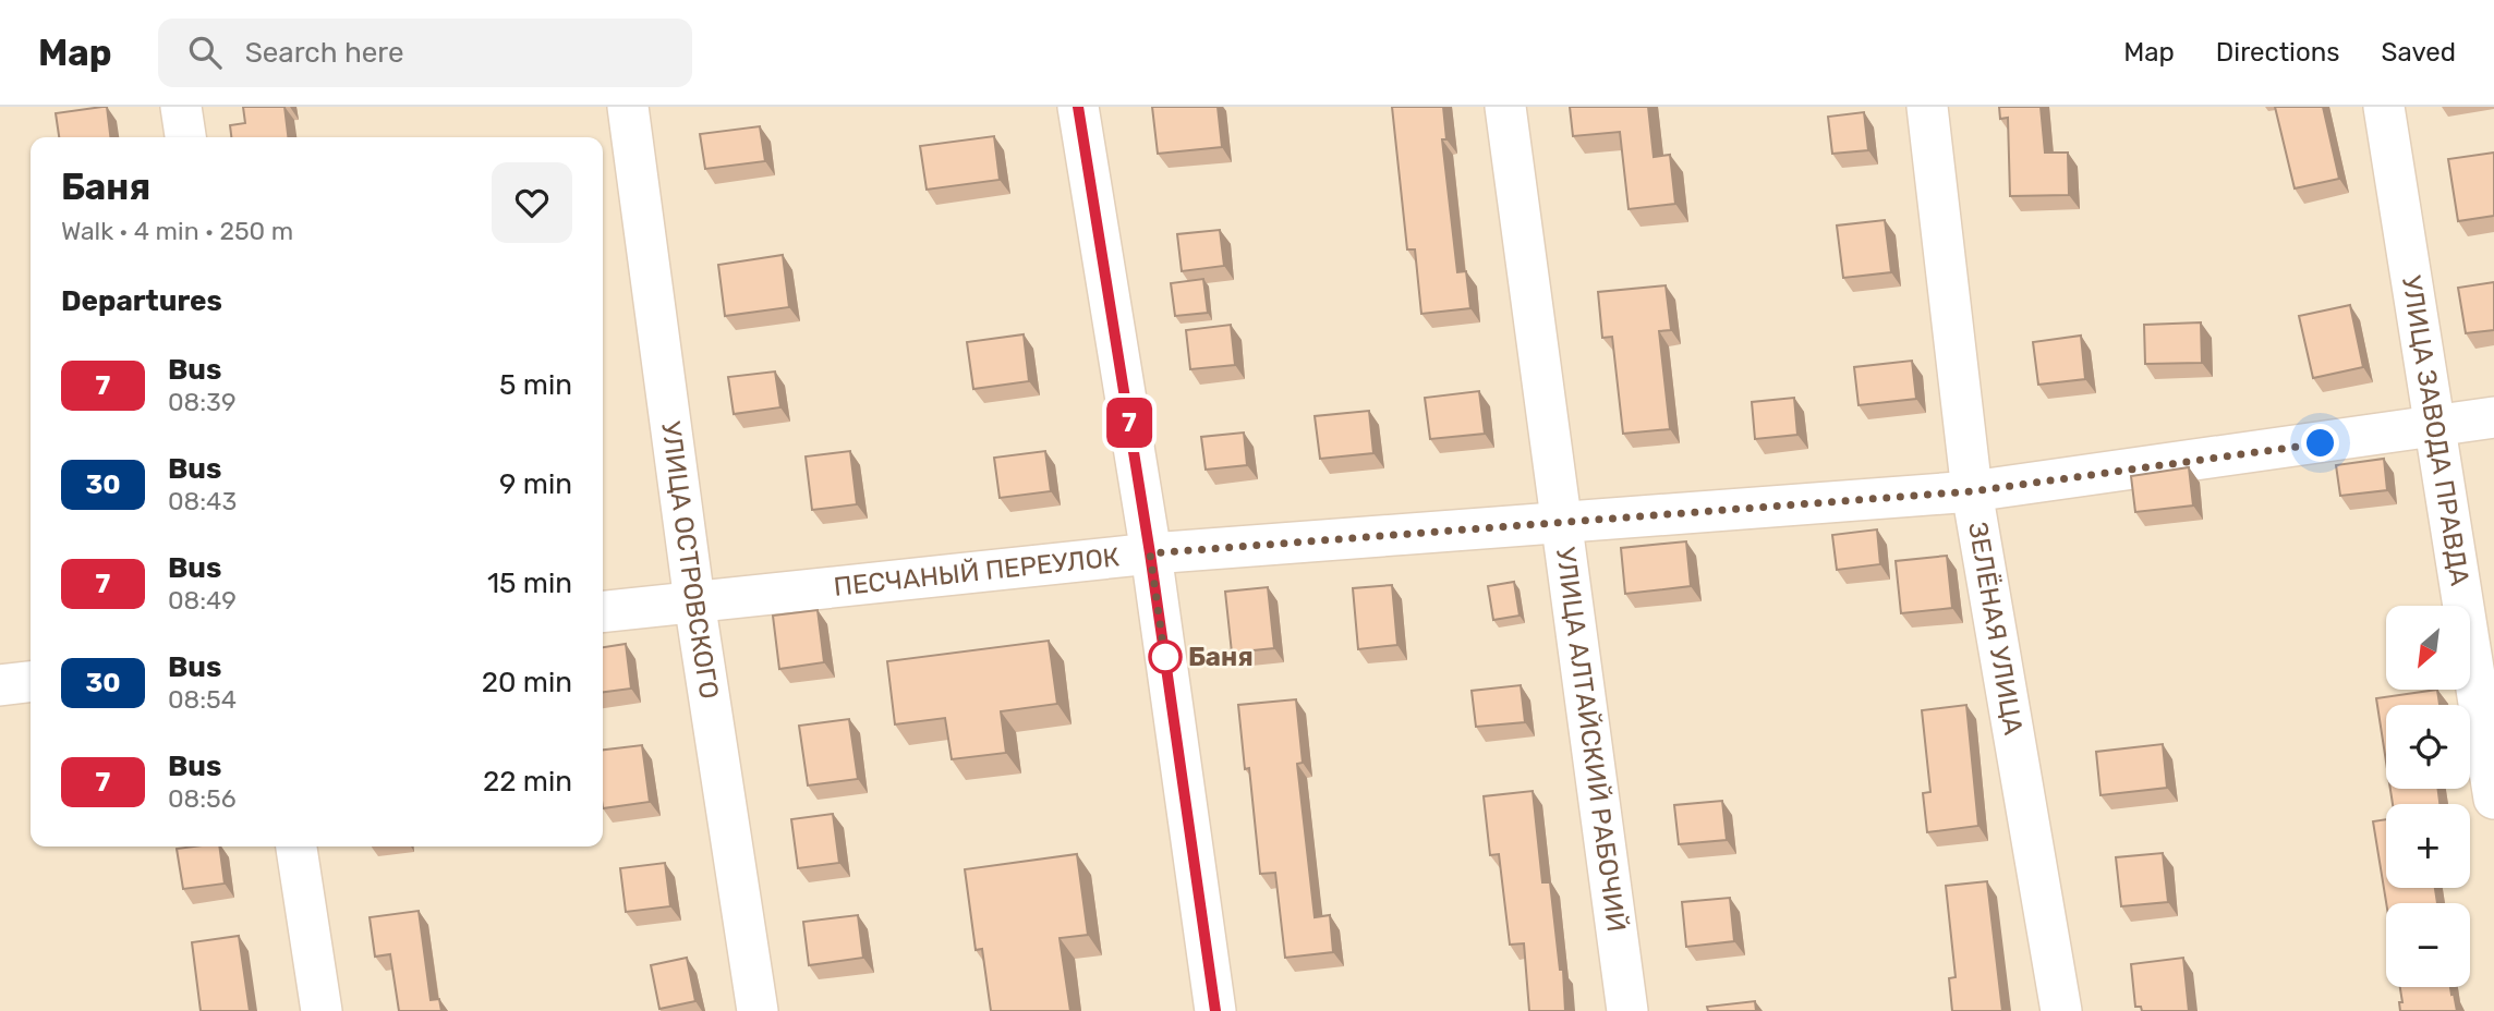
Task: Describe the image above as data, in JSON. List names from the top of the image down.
{
  "streets": {
    "street": [
      "УЛИЦА ЗАВОДА ПРАВДА",
      "УЛИЦА ОСТРОВСКОГО",
      "ПЕСЧАНЫЙ ПЕРЕУЛОК",
      "ЗЕЛЁНАЯ УЛИЦА",
      "УЛИЦА АЛТАЙСКИЙ РАБОЧИЙ"
    ]
  },
  "crossings": [
    ["УЛИЦА ЗАВОДА ПРАВДА", "ПЕСЧАНЫЙ ПЕРЕУЛОК"],
    ["УЛИЦА ОСТРОВСКОГО", "ПЕСЧАНЫЙ ПЕРЕУЛОК"],
    ["ПЕСЧАНЫЙ ПЕРЕУЛОК", "ЗЕЛЁНАЯ УЛИЦА"],
    ["ПЕСЧАНЫЙ ПЕРЕУЛОК", "УЛИЦА АЛТАЙСКИЙ РАБОЧИЙ"]
  ],
  "places": ["Баня"],
  "lines": ["bus line 7"],
  "north": "bottom left",
  "page": {
    "header": "Map",
    "search": "Search here",
    "nav": ["Map", "Directions", "Saved"],
    "on_map": "7",
    "heading": [
      ["Баня", "Walk · 4 min · 250 m"],
      "Departures"
    ],
    "list": [
      {
        "mark": "7",
        "name": "Bus",
        "note": "08:39",
        "value": "5 min"
      },
      {
        "mark": "30",
        "name": "Bus",
        "note": "08:43",
        "value": "9 min"
      },
      {
        "mark": "7",
        "name": "Bus",
        "note": "08:49",
        "value": "15 min"
      },
      {
        "mark": "30",
        "name": "Bus",
        "note": "08:54",
        "value": "20 min"
      },
      {
        "mark": "7",
        "name": "Bus",
        "note": "08:56",
        "value": "22 min"
      }
    ],
    "map_buttons": ["+", "−"]
  }
}
